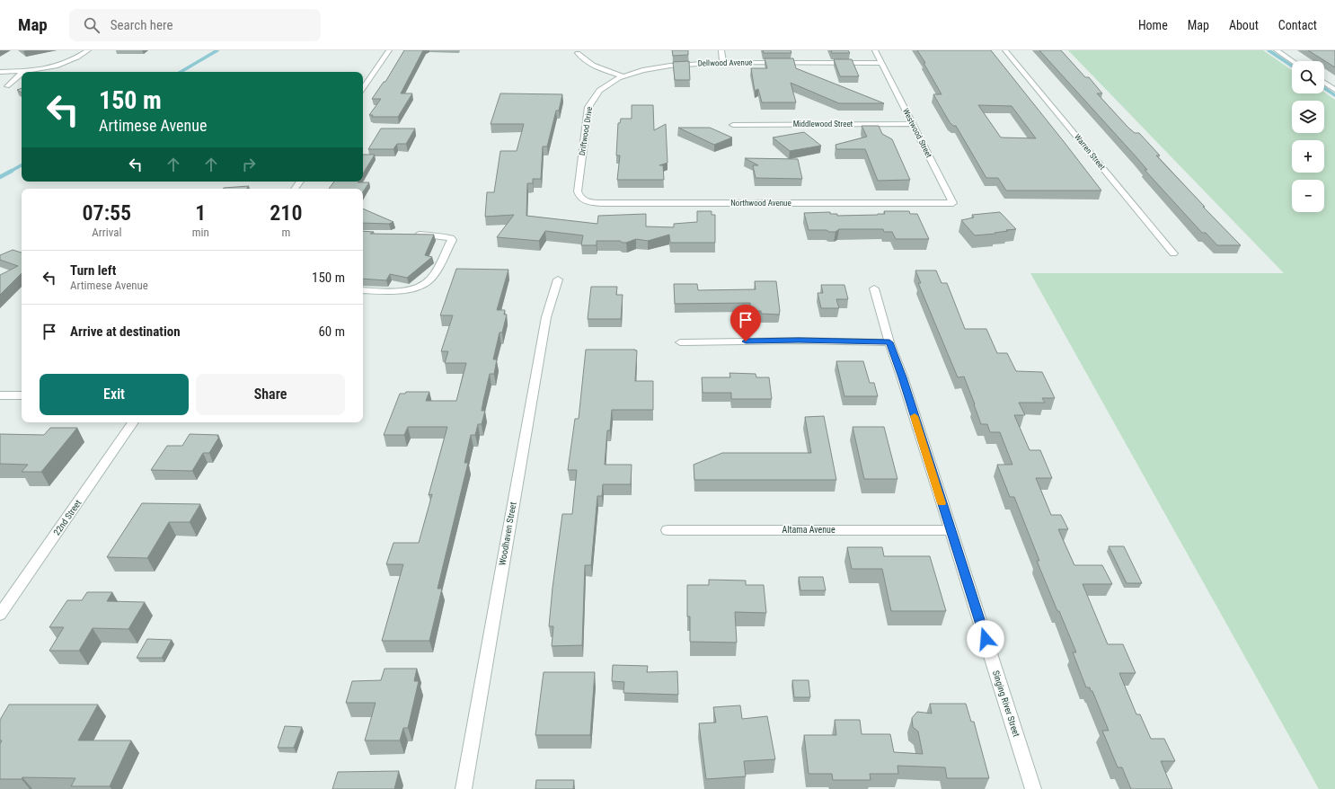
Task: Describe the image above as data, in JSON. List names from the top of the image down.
{
  "streets": {
    "street": [
      "Dellwood Avenue",
      "Middlewood Street",
      "Driftwood Drive",
      "Westwood Street",
      "Warren Street",
      "Northwood Avenue",
      "22nd Street",
      "Altama Avenue",
      "Woodhaven Street",
      "Singing River Street"
    ]
  },
  "crossings": [
    ["Dellwood Avenue", "Driftwood Drive"],
    ["Dellwood Avenue", "Westwood Street"],
    ["Middlewood Street", "Westwood Street"],
    ["Driftwood Drive", "Northwood Avenue"],
    ["Westwood Street", "Northwood Avenue"],
    ["Altama Avenue", "Singing River Street"]
  ],
  "page": {
    "header": "Map",
    "search": "Search here",
    "nav": [
      "Home",
      "Map",
      "About",
      "Contact"
    ],
    "map_buttons": ["+", "−"],
    "turn": ["150 m", "Artimese Avenue"],
    "eta": [
      "07:55",
      "Arrival",
      "1",
      "min",
      "210",
      "m"
    ],
    "list": [
      {
        "name": "Turn left",
        "note": "Artimese Avenue",
        "value": "150 m"
      },
      {
        "name": "Arrive at destination",
        "value": "60 m"
      }
    ],
    "buttons": ["Exit", "Share"]
  }
}
